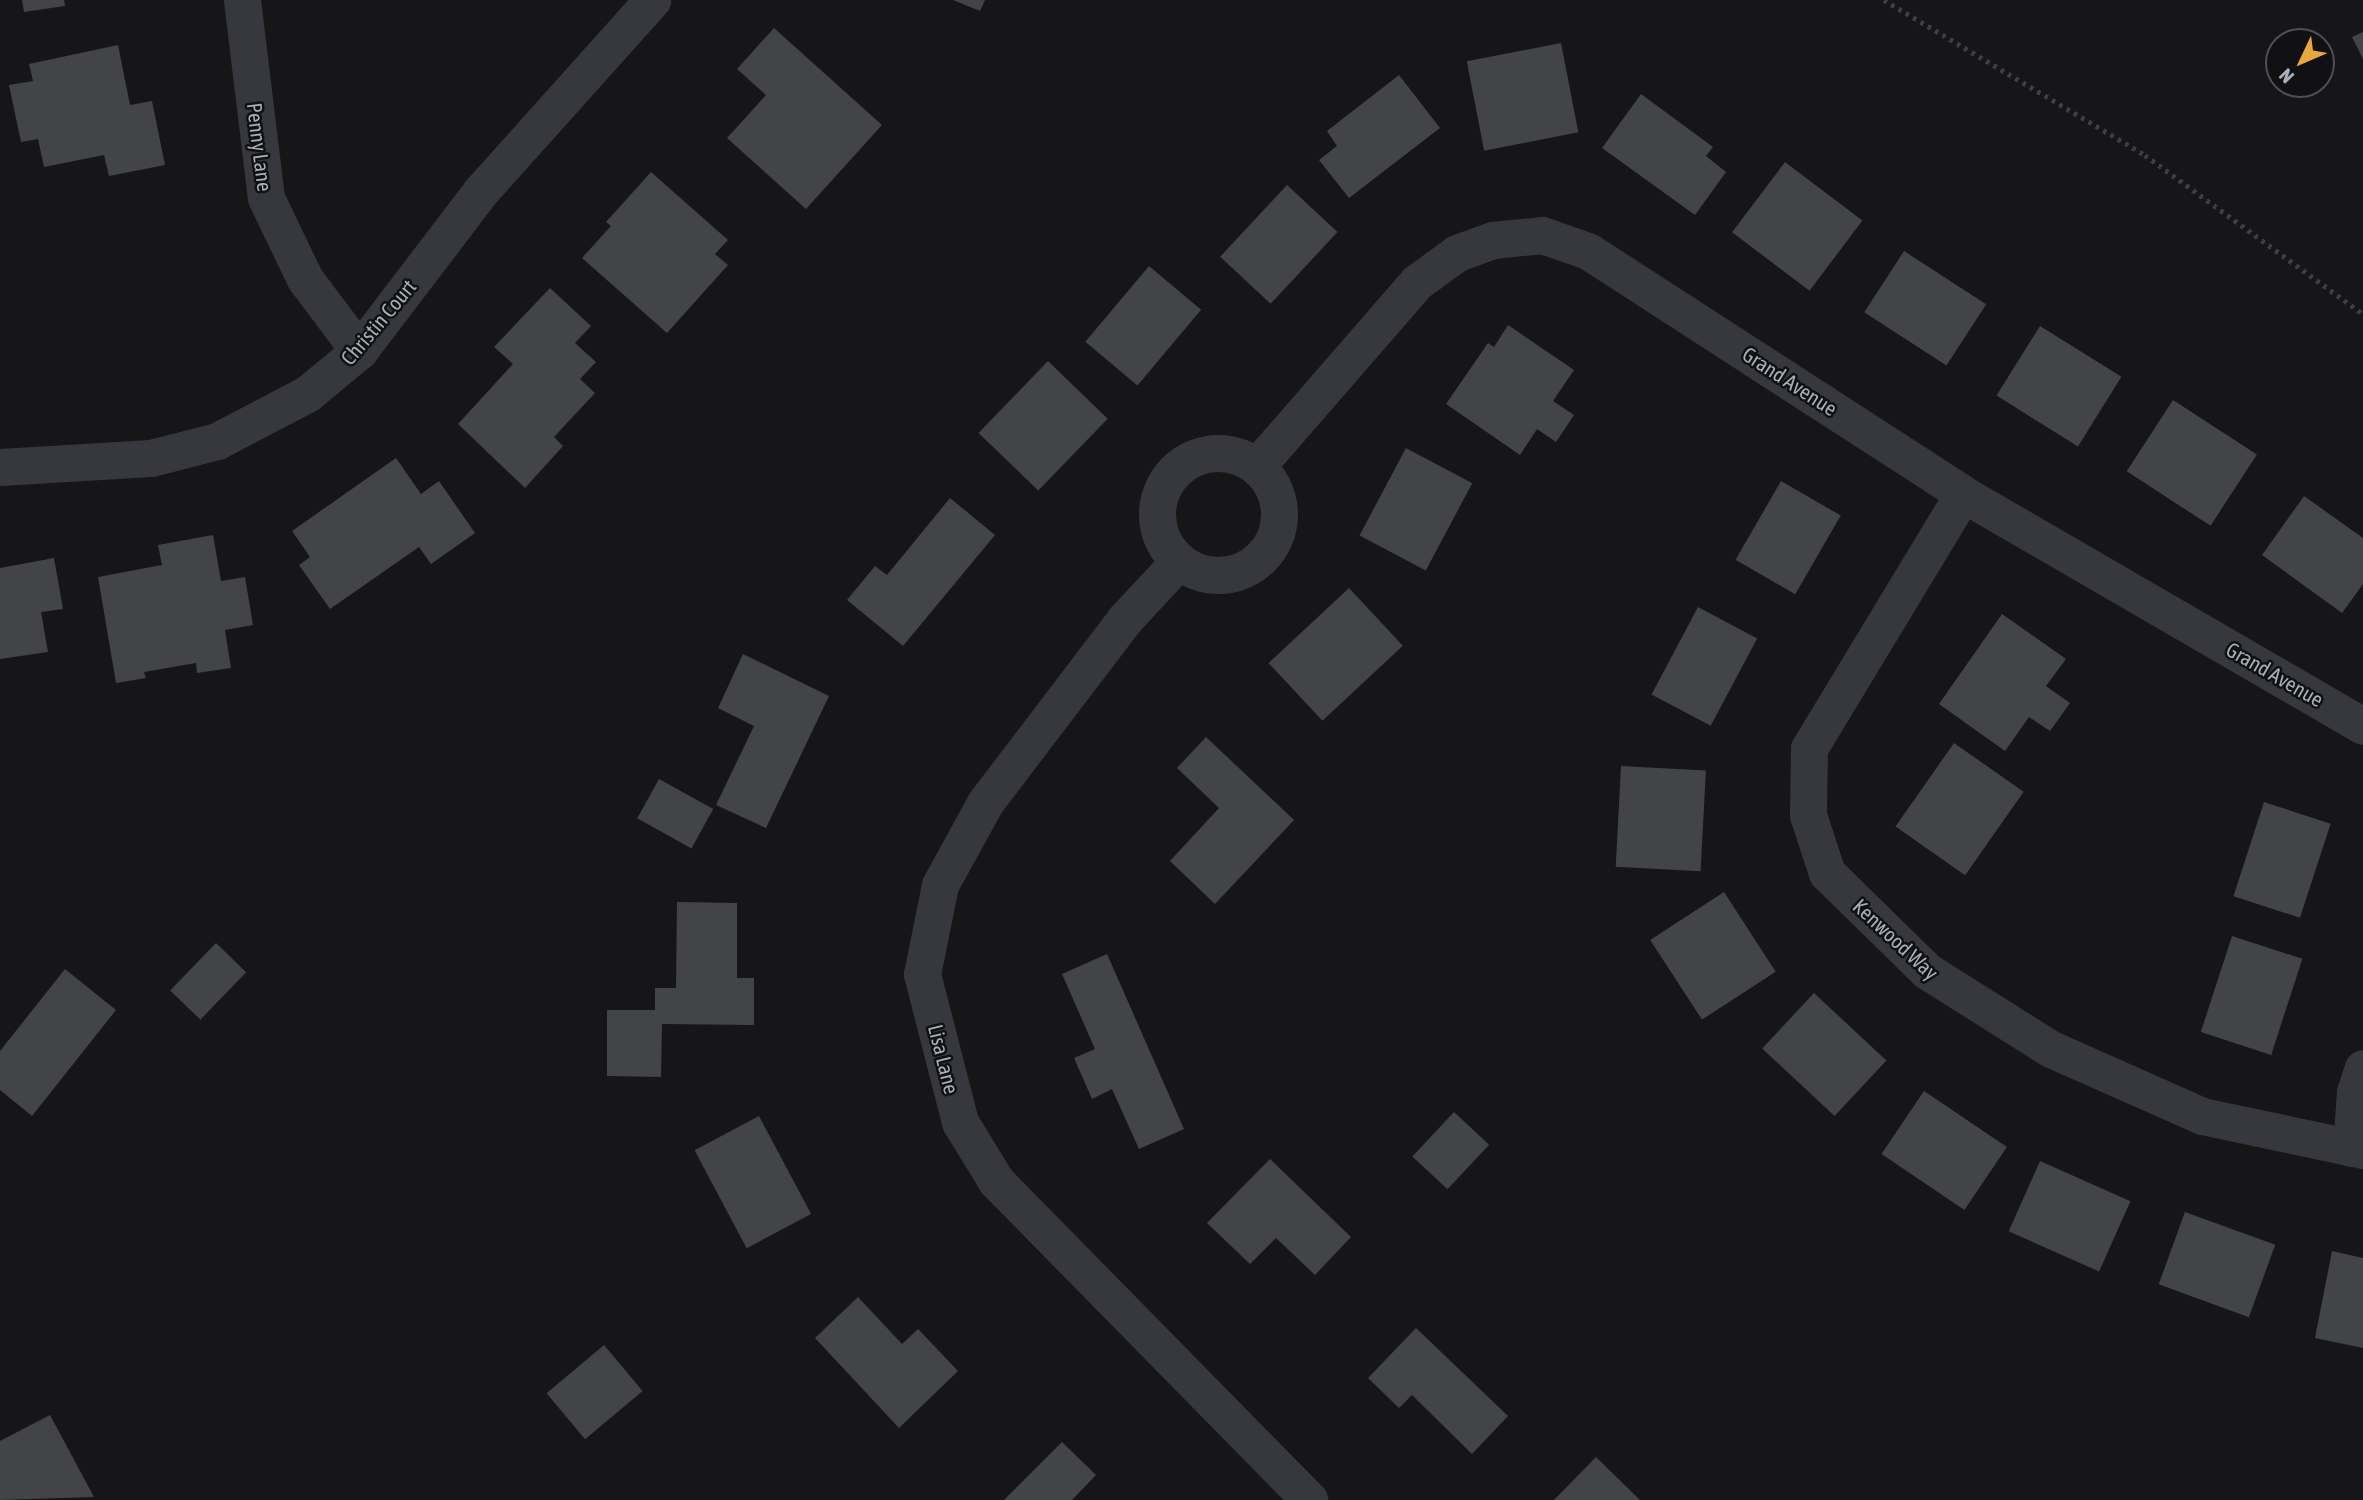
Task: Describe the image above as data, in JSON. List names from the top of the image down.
{
  "streets": {
    "street": [
      "Penny Lane",
      "Christin Court",
      "Grand Avenue",
      "Kenwood Way",
      "Lisa Lane"
    ]
  },
  "crossings": [
    ["Penny Lane", "Christin Court"],
    ["Grand Avenue", "Kenwood Way"],
    ["Grand Avenue", "Lisa Lane"]
  ],
  "north": "bottom left"
}
